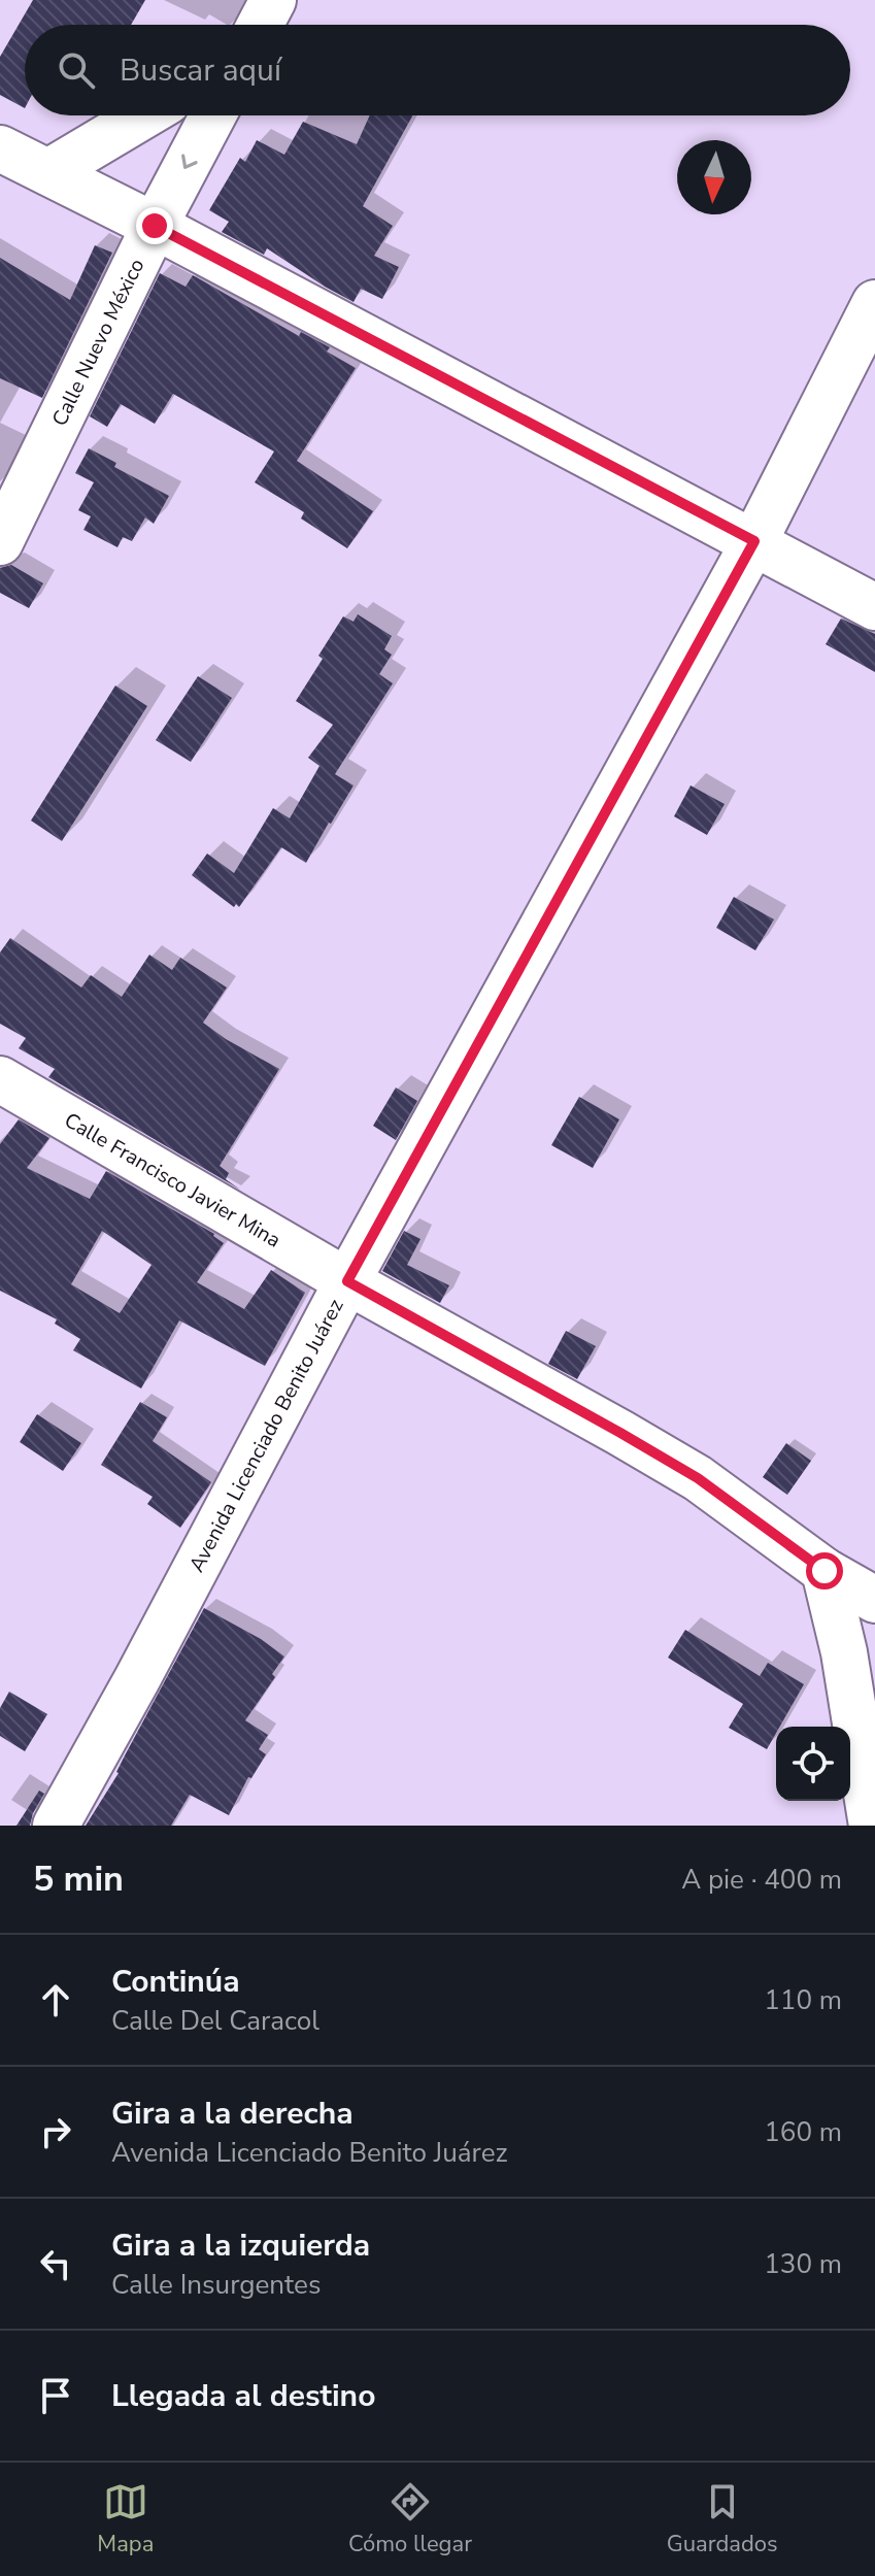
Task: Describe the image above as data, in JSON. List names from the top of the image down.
{
  "streets": {
    "street": ["Calle Nuevo México", "Calle Francisco Javier Mina", "Avenida Licenciado Benito Juárez"]
  },
  "crossings": [
    ["Calle Francisco Javier Mina", "Avenida Licenciado Benito Juárez"]
  ],
  "north": "bottom",
  "page": {
    "search": "Buscar aquí",
    "heading": ["5 min", "A pie · 400 m"],
    "list": [
      ["Continúa", "Calle Del Caracol", "110 m"],
      ["Gira a la derecha", "Avenida Licenciado Benito Juárez", "160 m"],
      ["Gira a la izquierda", "Calle Insurgentes", "130 m"],
      "Llegada al destino"
    ],
    "nav": ["Mapa", "Cómo llegar", "Guardados"]
  }
}
